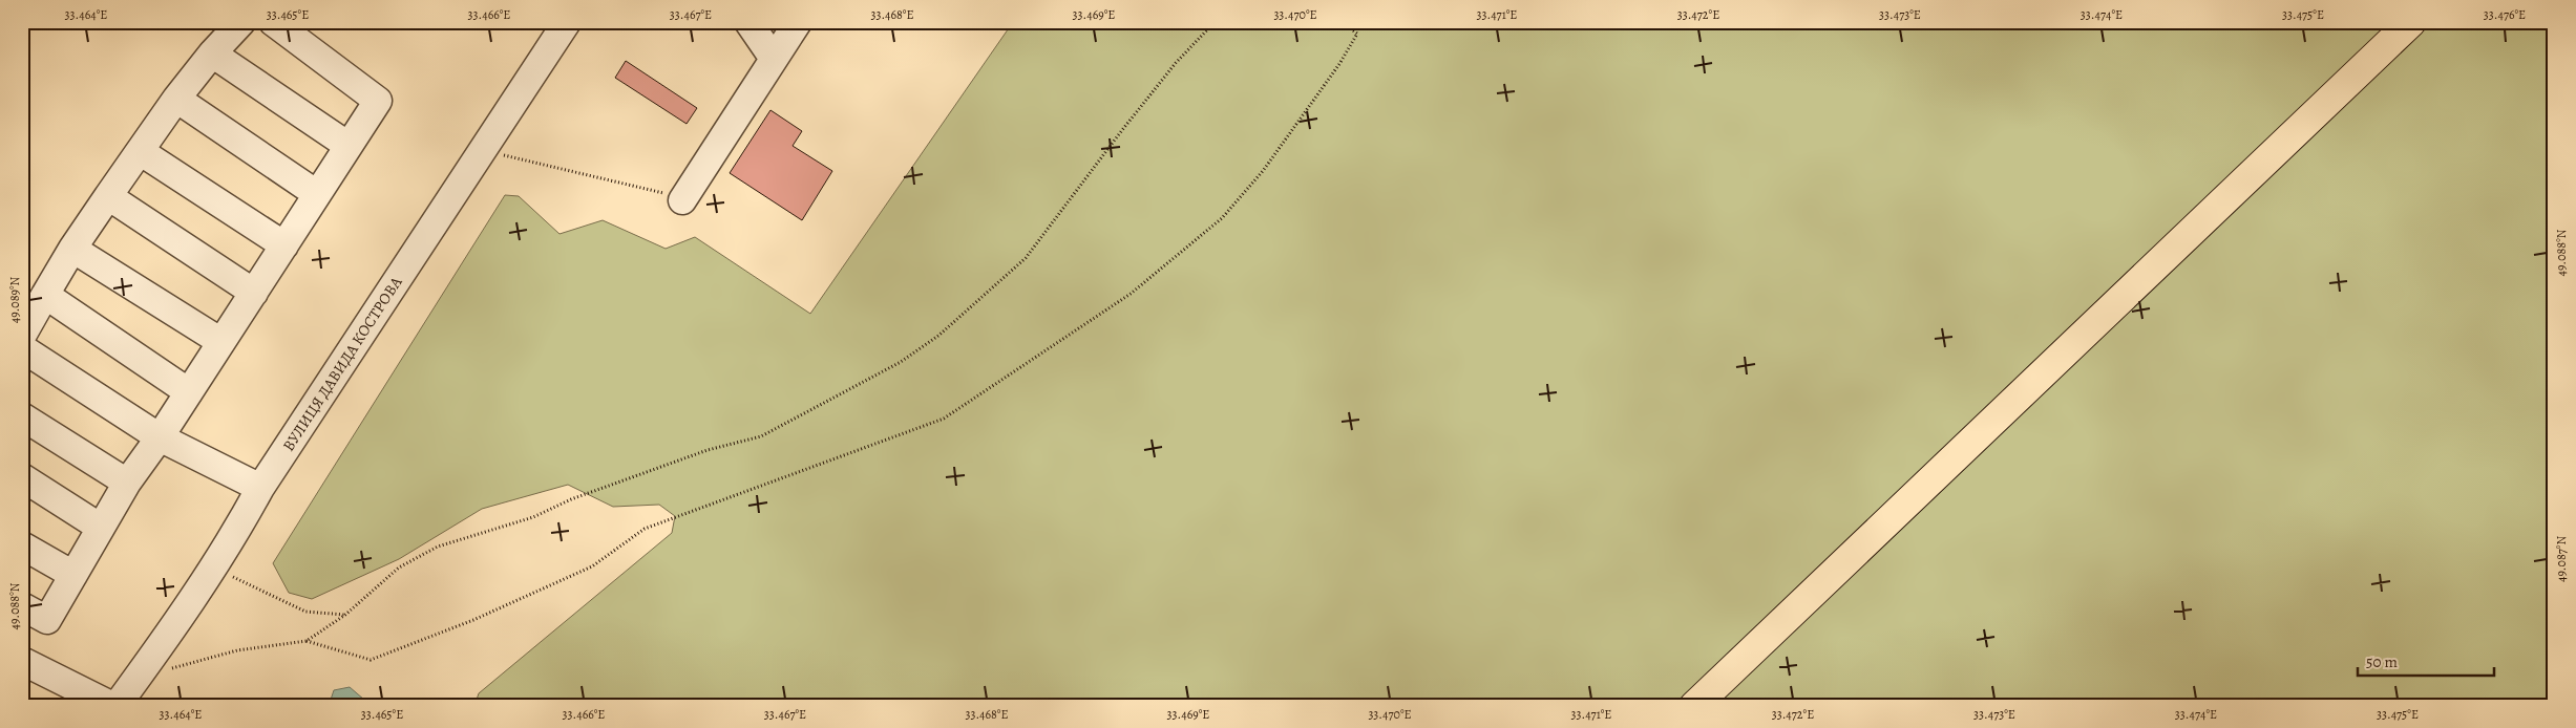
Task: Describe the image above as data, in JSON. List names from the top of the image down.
{
  "streets": {
    "street": ["ВУЛИЦЯ ДАВИДА КОСТРОВА"]
  },
  "scale_bar": "50 m",
  "coordinates": [
    "33.464°E",
    "33.465°E",
    "33.466°E",
    "33.467°E",
    "33.468°E",
    "33.469°E",
    "33.470°E",
    "33.471°E",
    "33.472°E",
    "33.473°E",
    "33.474°E",
    "33.475°E",
    "33.476°E",
    "49.088°N",
    "49.089°N",
    "49.087°N"
  ]
}
